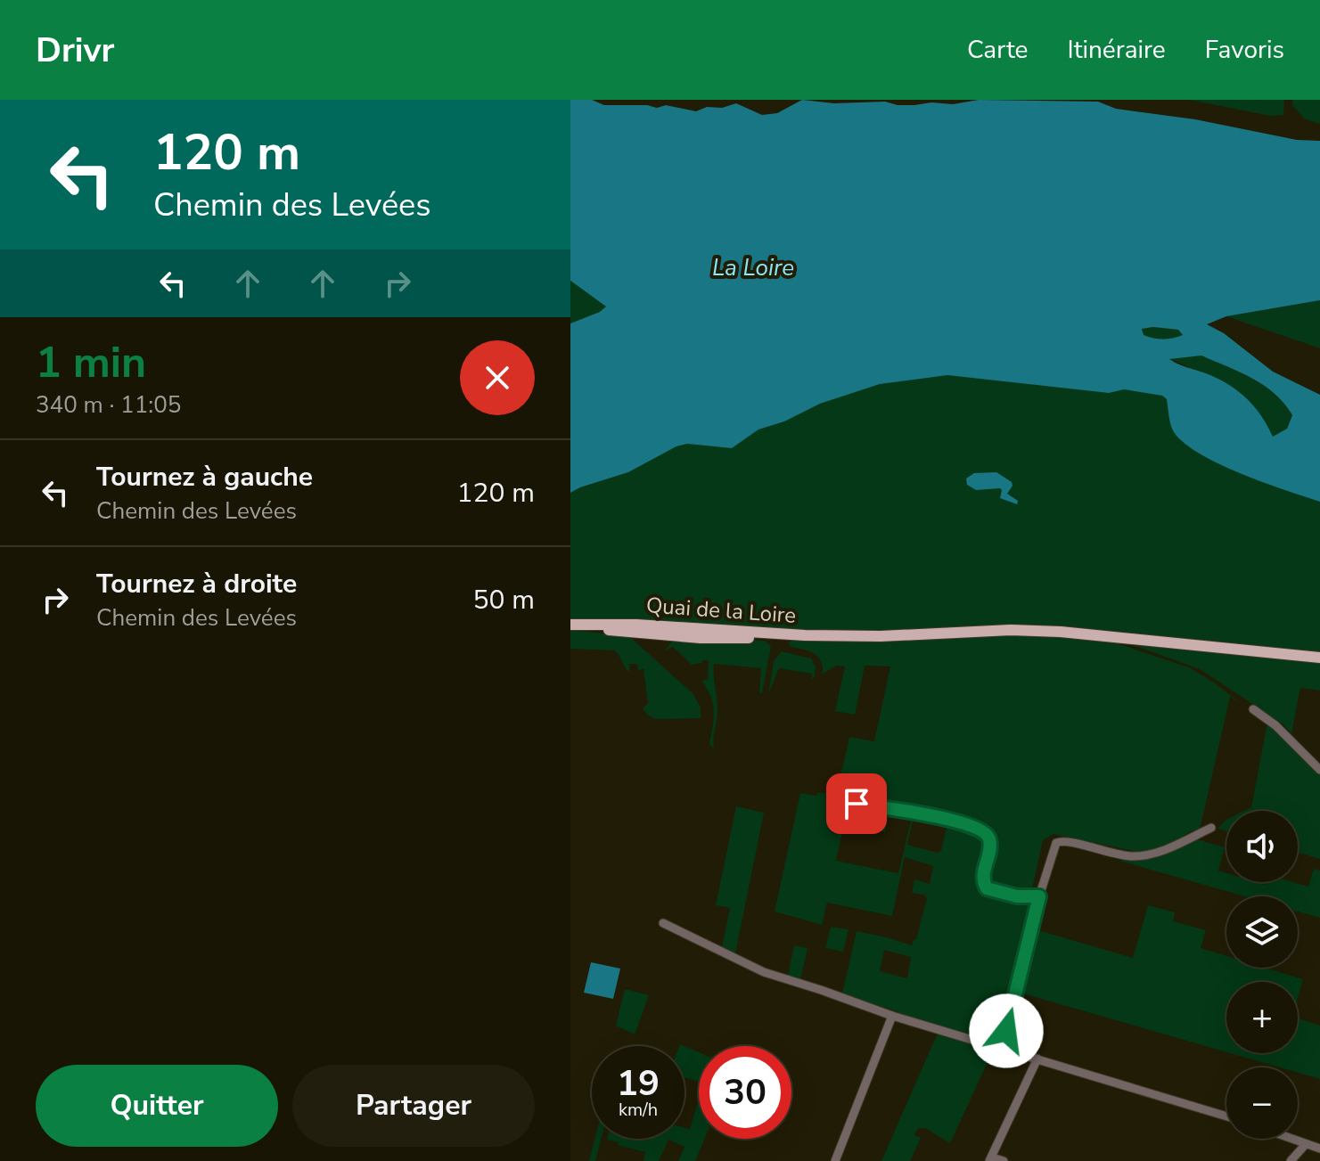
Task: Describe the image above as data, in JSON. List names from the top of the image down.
{
  "streets": {
    "main road": ["Quai de la Loire"]
  },
  "water": ["La Loire"],
  "page": {
    "header": "Drivr",
    "nav": ["Carte", "Itinéraire", "Favoris"],
    "turn": ["120 m", "Chemin des Levées"],
    "heading": ["1 min", "340 m · 11:05"],
    "list": [
      {
        "name": "Tournez à gauche",
        "note": "Chemin des Levées",
        "value": "120 m"
      },
      {
        "name": "Tournez à droite",
        "note": "Chemin des Levées",
        "value": "50 m"
      }
    ],
    "map_buttons": ["+", "−"],
    "speed": "19 km/h",
    "limit": "30",
    "buttons": ["Quitter", "Partager"]
  }
}
